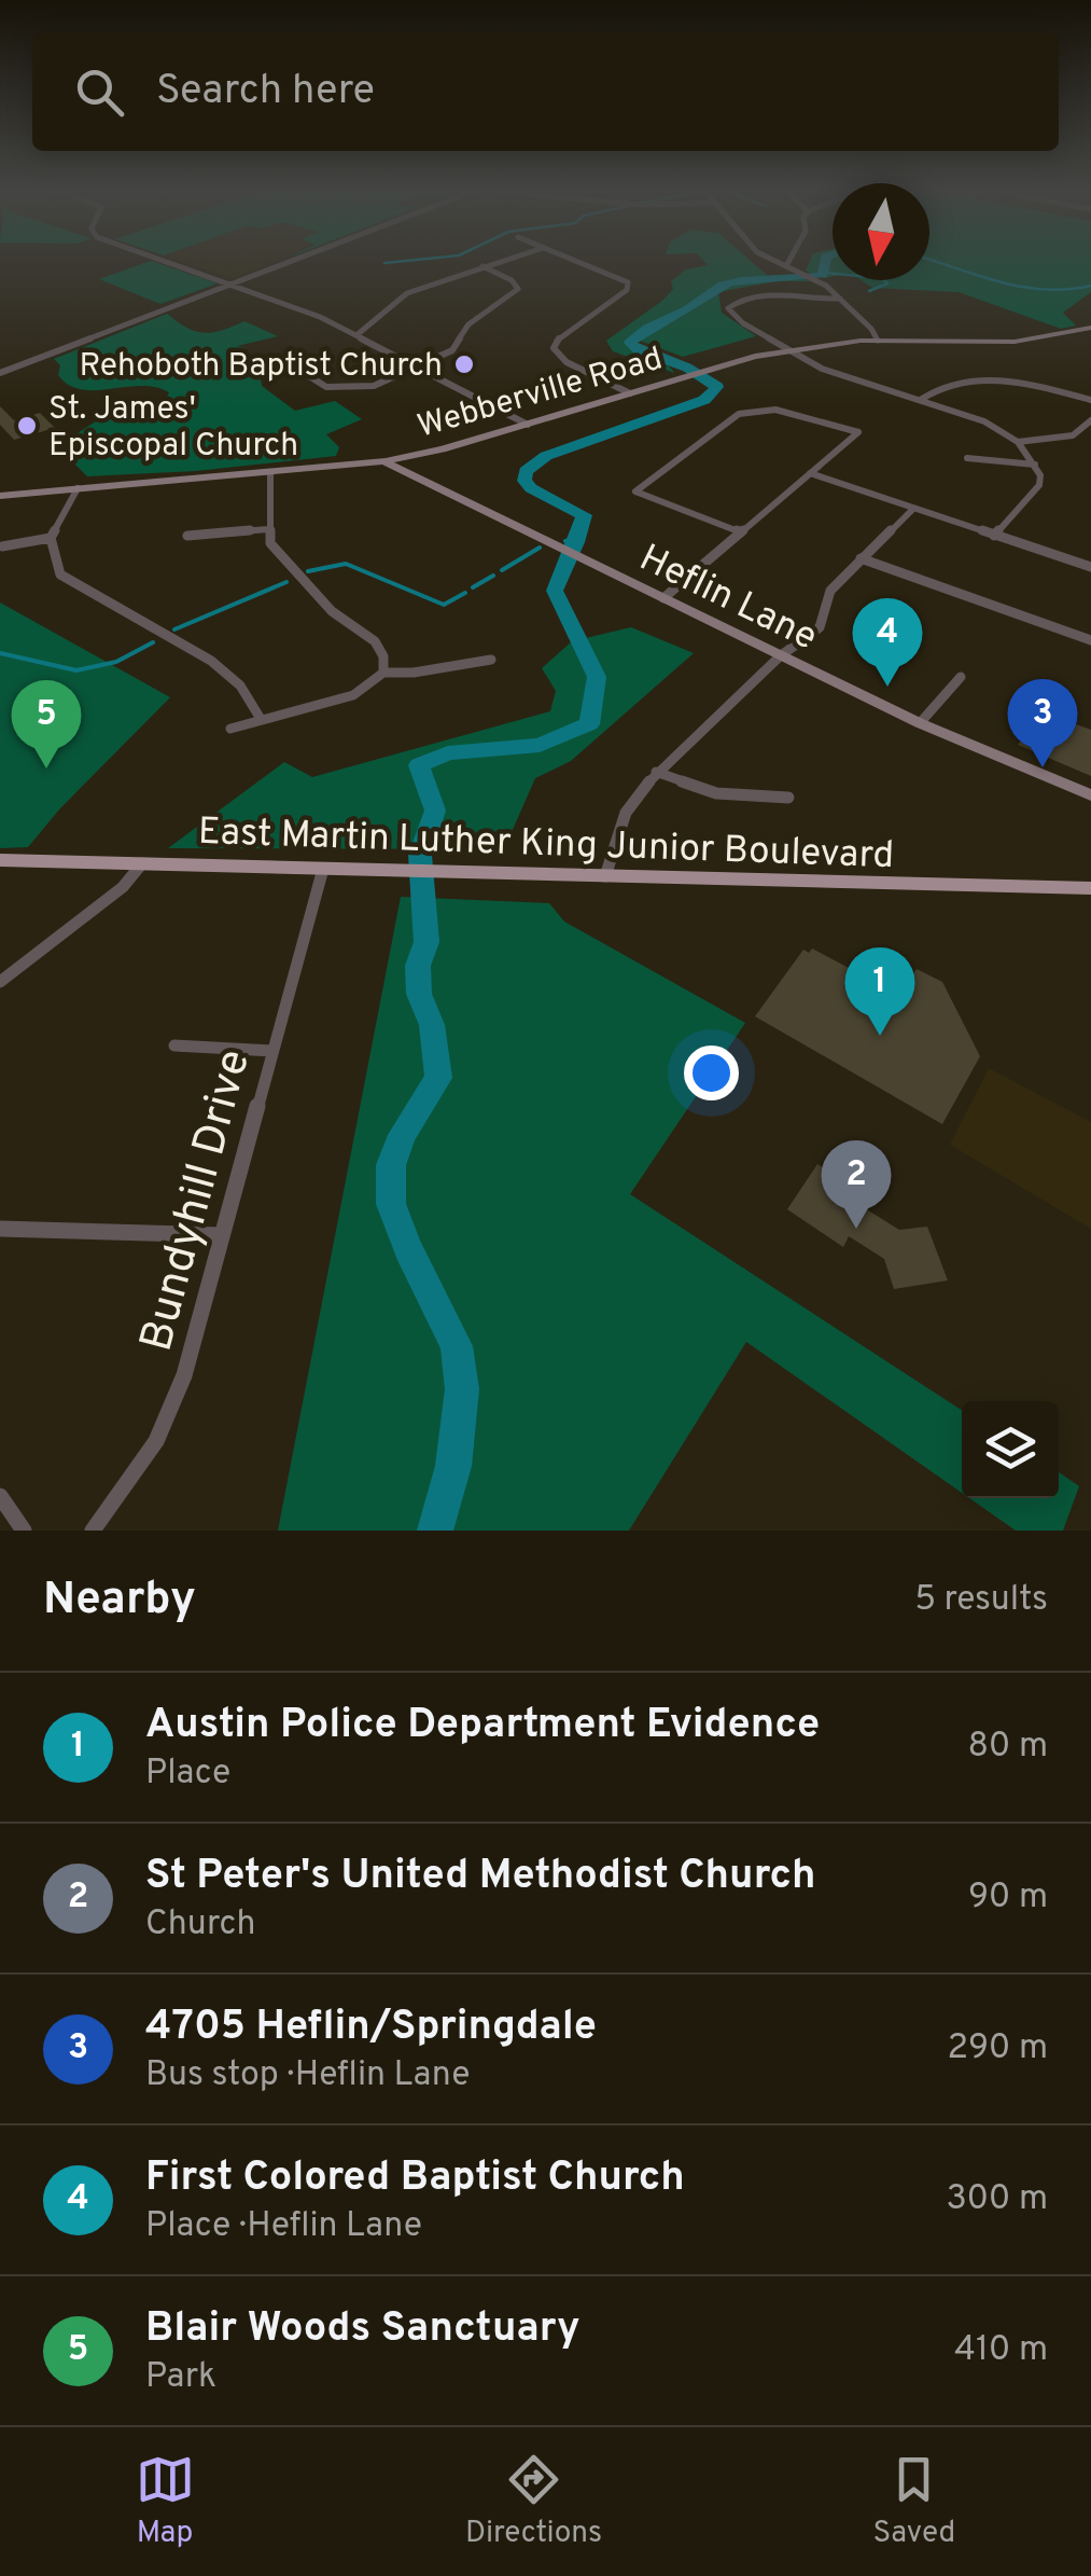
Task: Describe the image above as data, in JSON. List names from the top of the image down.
{
  "streets": {
    "main road": ["East Martin Luther King Junior Boulevard"],
    "street": ["Webberville Road", "Heflin Lane", "Bundyhill Drive"]
  },
  "crossings": [
    ["Webberville Road", "Heflin Lane"],
    ["East Martin Luther King Junior Boulevard", "Bundyhill Drive"]
  ],
  "places": ["Rehoboth Baptist Church", "St. James' Episcopal Church"],
  "north": "bottom",
  "page": {
    "search": "Search here",
    "pins": [
      "4",
      "3",
      "5",
      "1",
      "2"
    ],
    "heading": ["Nearby", "5 results"],
    "list": [
      {
        "mark": "1",
        "name": "Austin Police Department Evidence",
        "note": "Place",
        "value": "80 m"
      },
      {
        "mark": "2",
        "name": "St Peter's United Methodist Church",
        "note": "Church",
        "value": "90 m"
      },
      {
        "mark": "3",
        "name": "4705 Heflin/Springdale",
        "note": "Bus stop · Heflin Lane",
        "value": "290 m"
      },
      {
        "mark": "4",
        "name": "First Colored Baptist Church",
        "note": "Place · Heflin Lane",
        "value": "300 m"
      },
      {
        "mark": "5",
        "name": "Blair Woods Sanctuary",
        "note": "Park",
        "value": "410 m"
      }
    ],
    "nav": ["Map", "Directions", "Saved"]
  }
}
